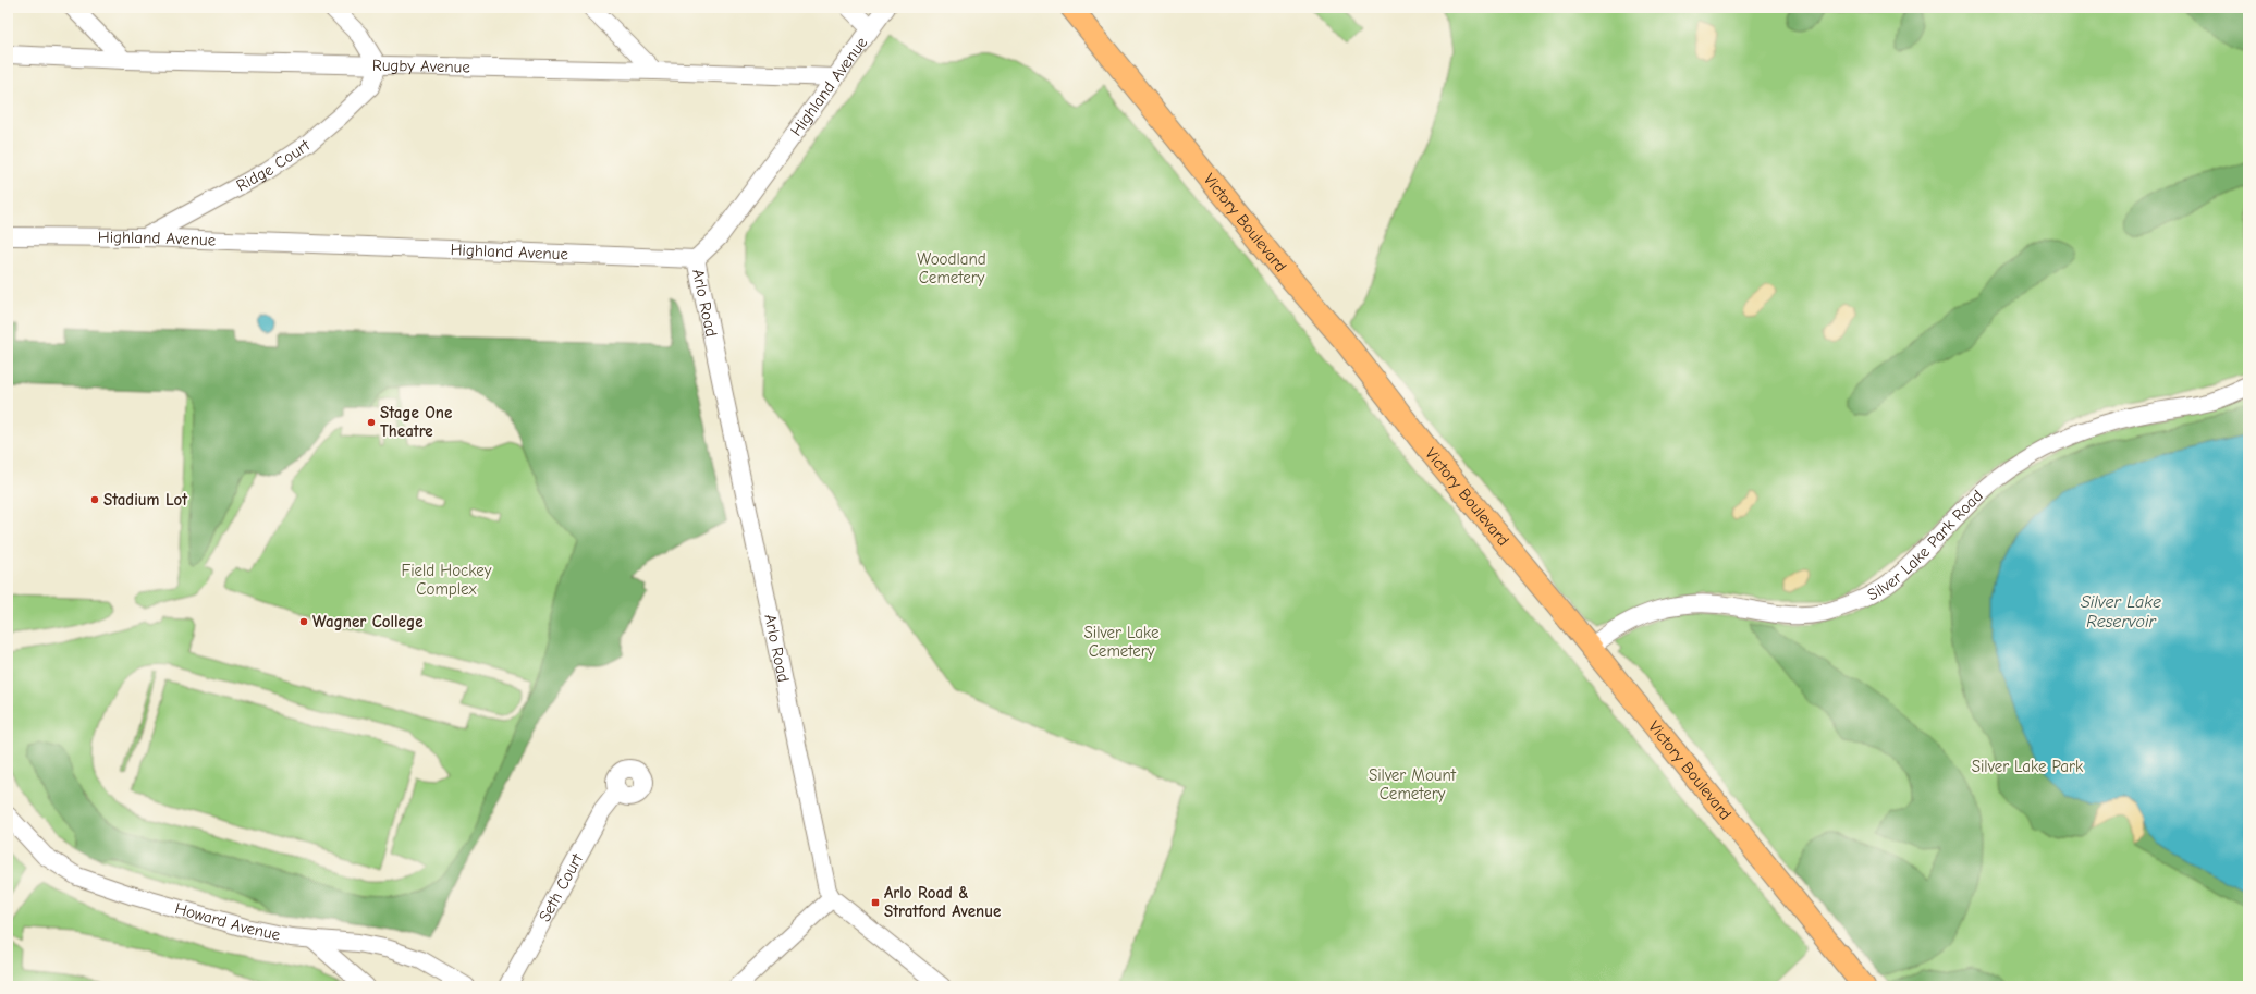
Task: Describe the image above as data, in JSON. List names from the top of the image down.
{
  "streets": {
    "main road": ["Victory Boulevard"],
    "street": [
      "Rugby Avenue",
      "Highland Avenue",
      "Ridge Court",
      "Arlo Road",
      "Silver Lake Park Road",
      "Seth Court",
      "Howard Avenue"
    ]
  },
  "crossings": [
    ["Rugby Avenue", "Highland Avenue"],
    ["Rugby Avenue", "Ridge Court"],
    ["Highland Avenue", "Ridge Court"],
    ["Highland Avenue", "Arlo Road"],
    ["Victory Boulevard", "Silver Lake Park Road"]
  ],
  "water": ["Silver Lake Reservoir"],
  "parks": [
    "Woodland Cemetery",
    "Field Hockey Complex",
    "Silver Lake Cemetery",
    "Silver Lake Park",
    "Silver Mount Cemetery"
  ],
  "places": {
    "other": ["Stage One Theatre", "Stadium Lot", "Wagner College"],
    "transit": ["Arlo Road & Stratford Avenue"]
  }
}
